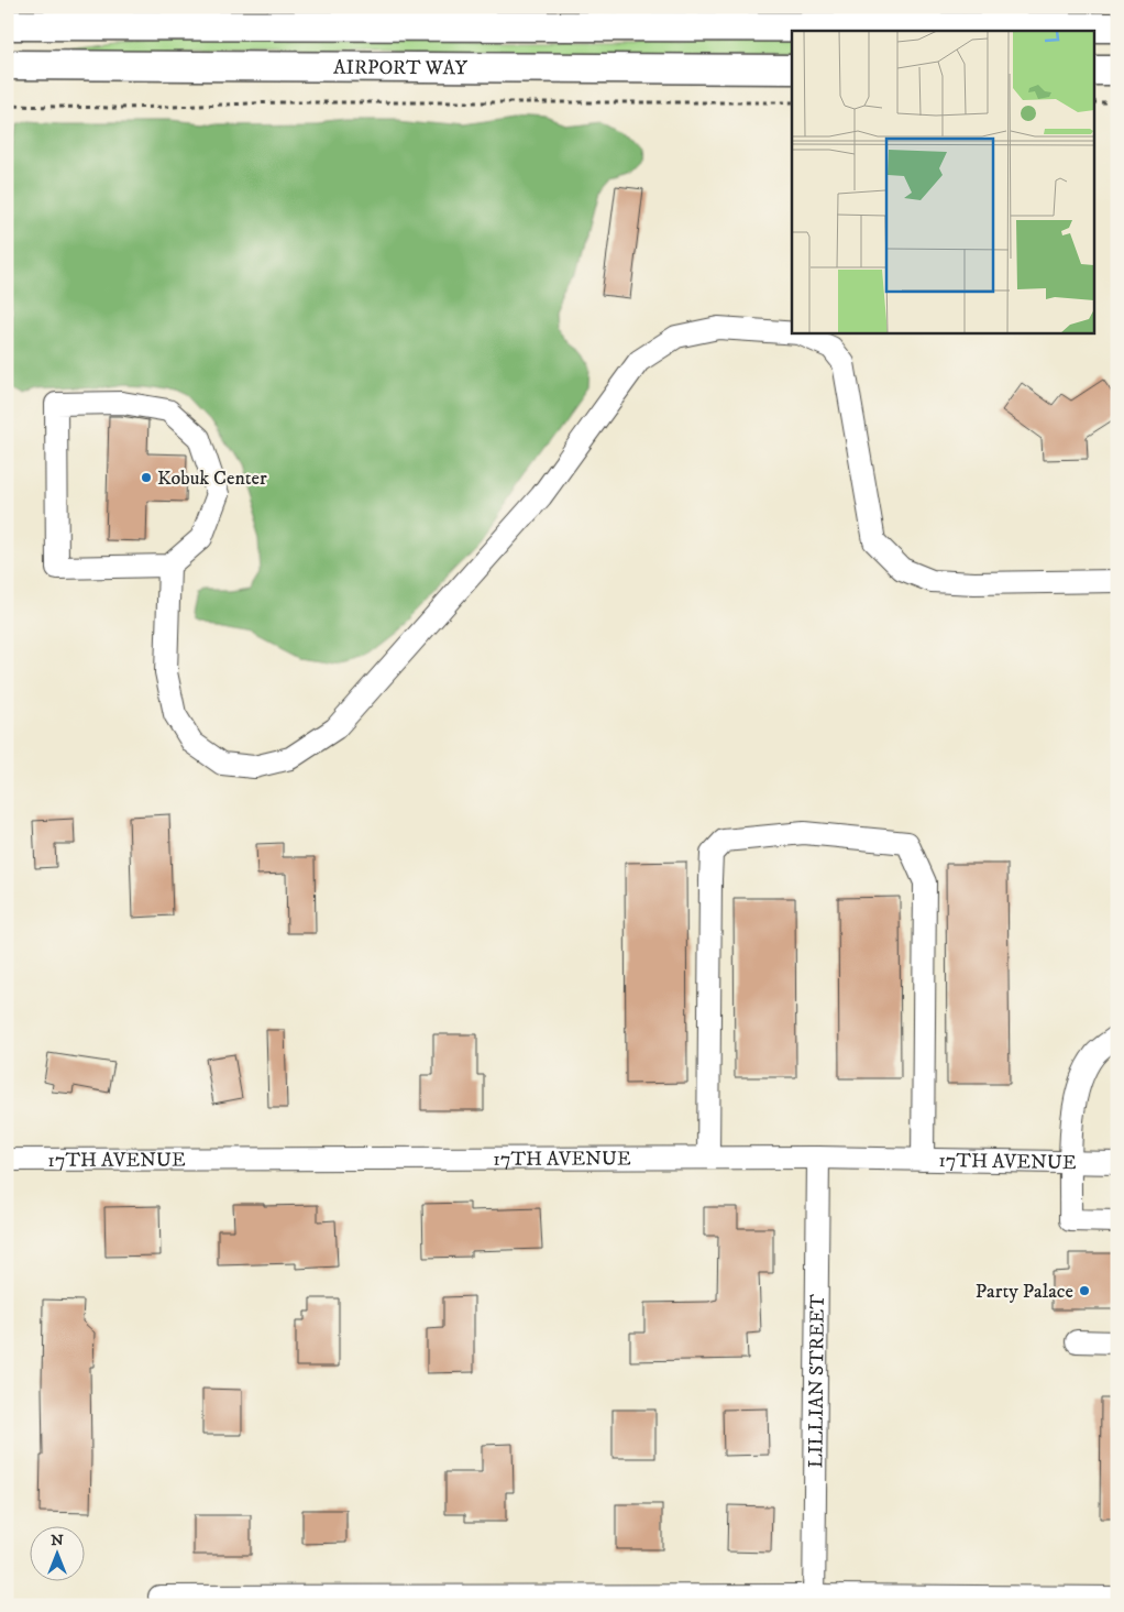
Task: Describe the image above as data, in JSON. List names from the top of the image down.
{
  "streets": {
    "main road": ["AIRPORT WAY"],
    "street": ["17TH AVENUE", "LILLIAN STREET"]
  },
  "crossings": [
    ["17TH AVENUE", "LILLIAN STREET"]
  ],
  "places": ["Kobuk Center", "Party Palace"],
  "north": "top"
}
